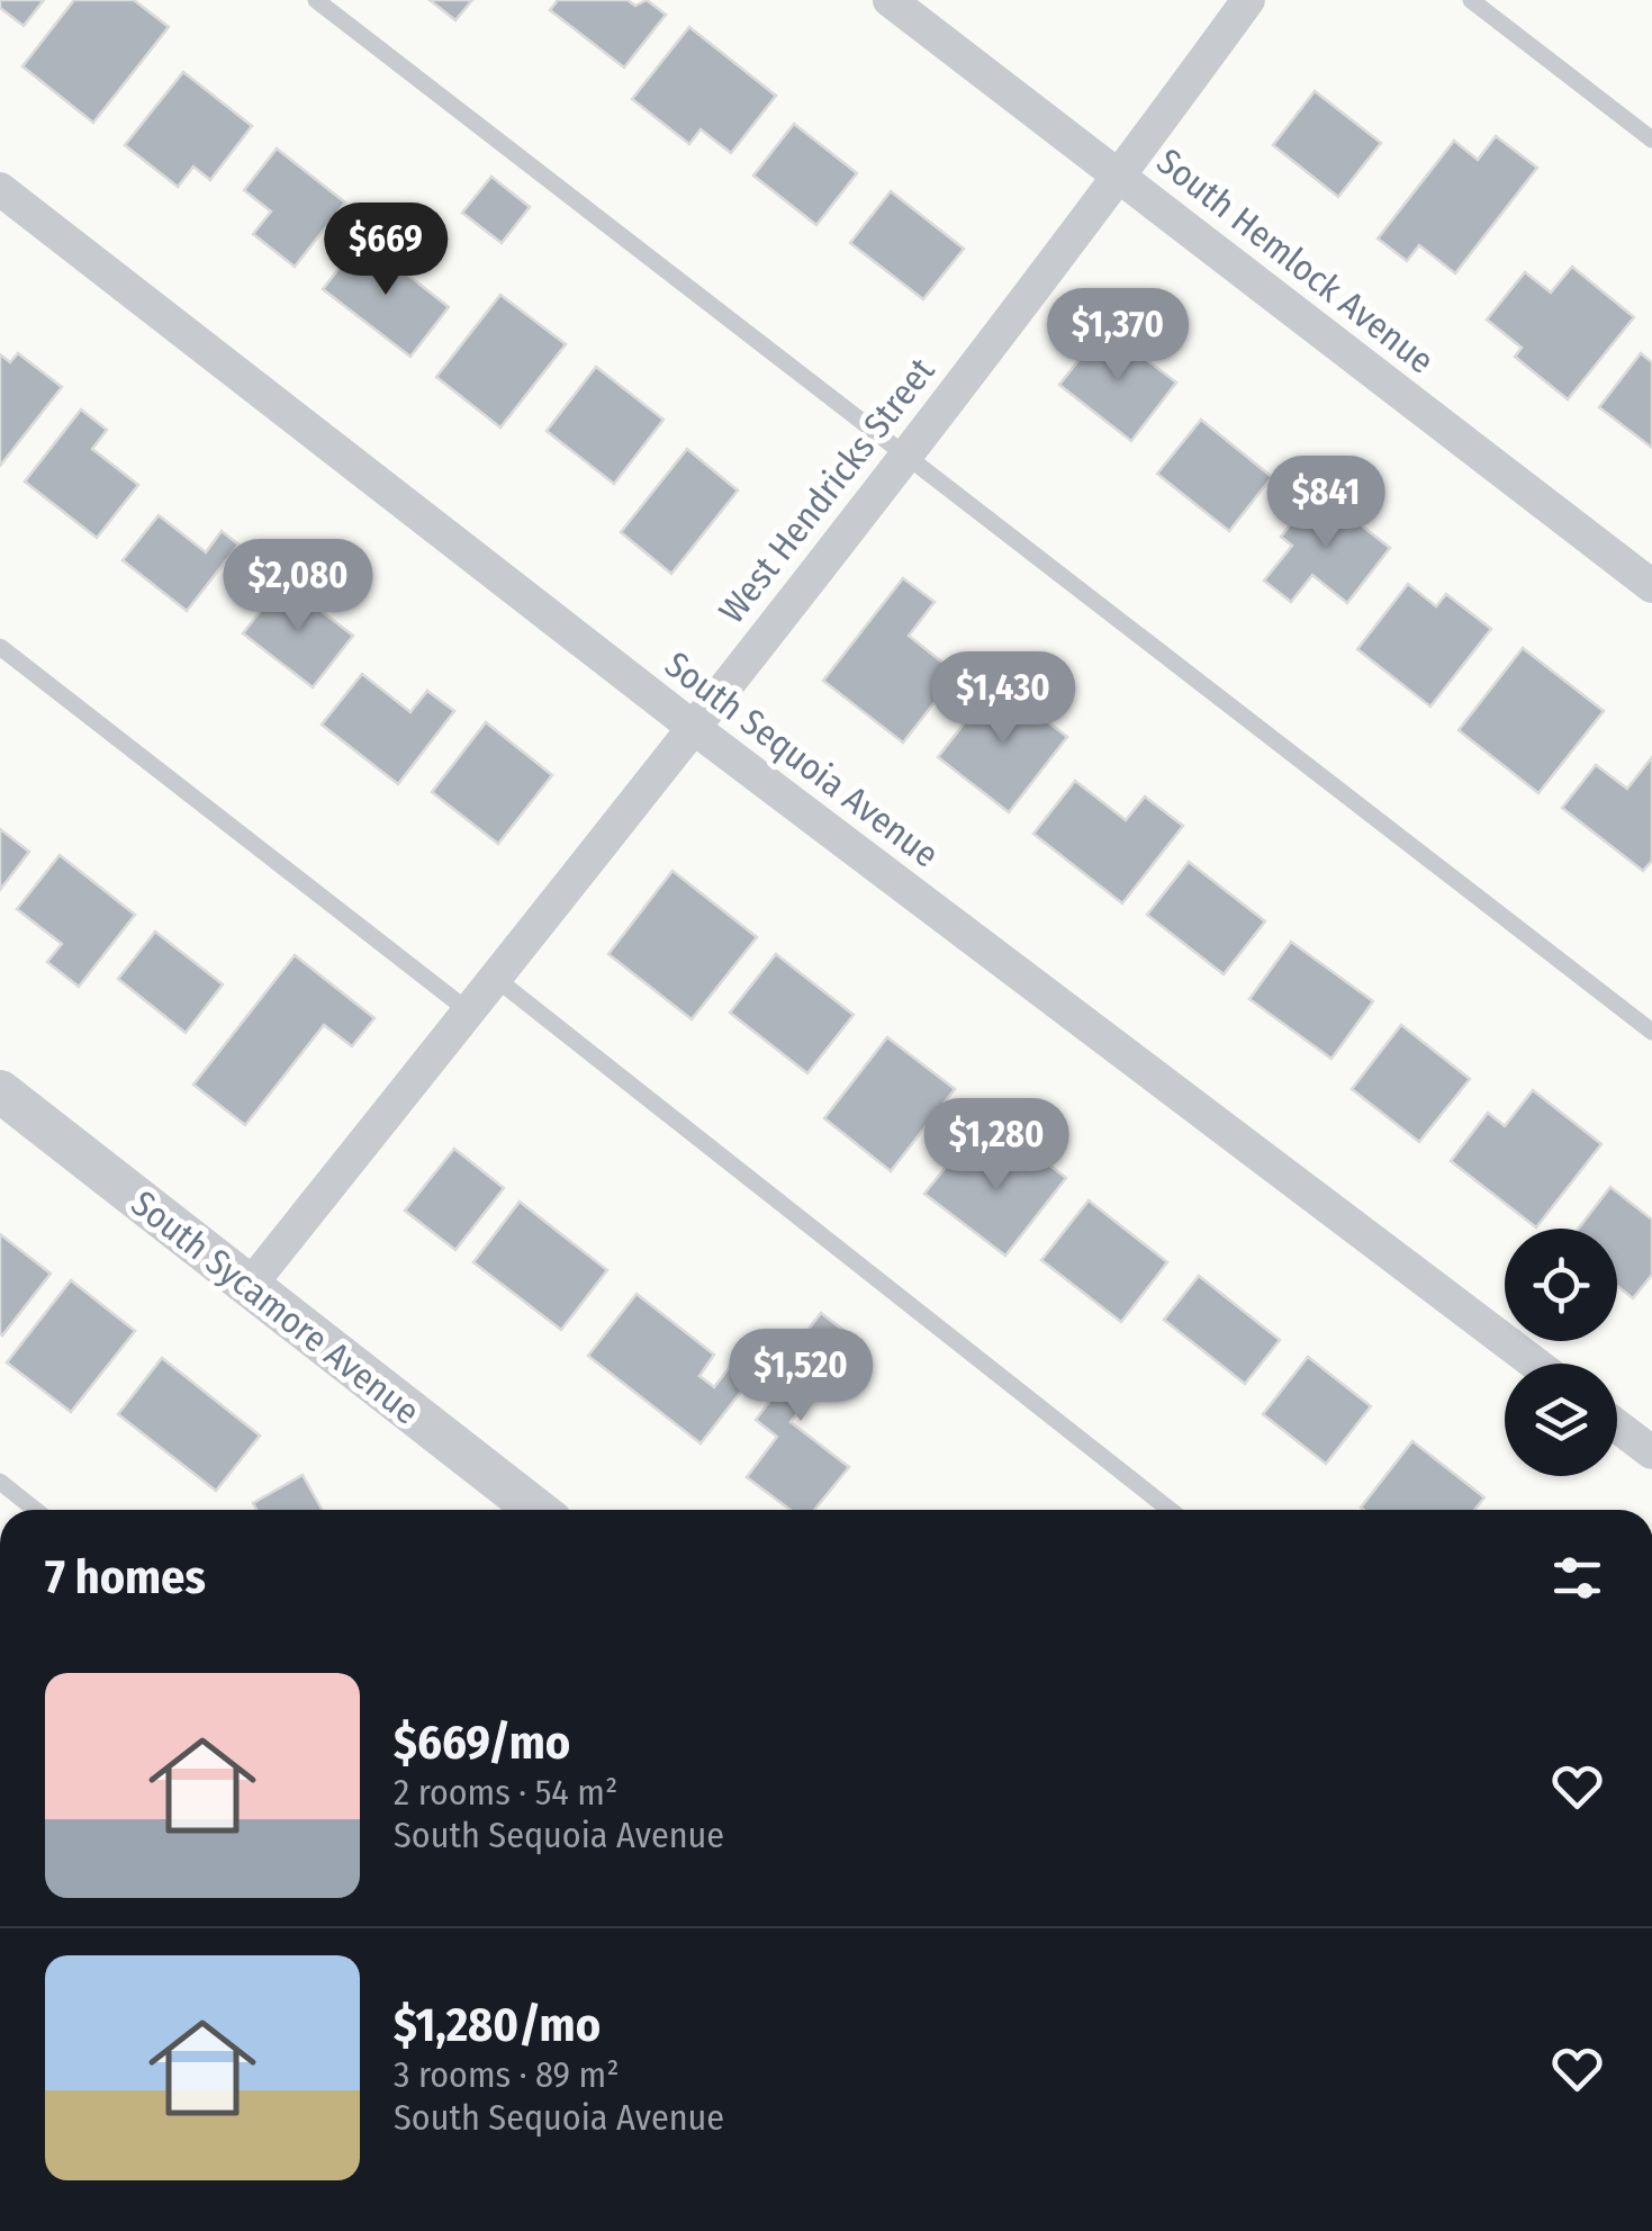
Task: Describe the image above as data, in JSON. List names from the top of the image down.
{
  "streets": {
    "street": [
      "South Hemlock Avenue",
      "West Hendricks Street",
      "South Sequoia Avenue",
      "South Sycamore Avenue"
    ]
  },
  "crossings": [
    ["South Hemlock Avenue", "West Hendricks Street"],
    ["West Hendricks Street", "South Sequoia Avenue"],
    ["West Hendricks Street", "South Sycamore Avenue"]
  ],
  "page": {
    "price": [
      "$669",
      "$1,370",
      "$841",
      "$2,080",
      "$1,430",
      "$1,280",
      "$1,520"
    ],
    "heading": "7 homes",
    "list": [
      {
        "name": "$669/mo",
        "note": "2 rooms · 54 m² · South Sequoia Avenue"
      },
      {
        "name": "$1,280/mo",
        "note": "3 rooms · 89 m² · South Sequoia Avenue"
      }
    ]
  }
}
